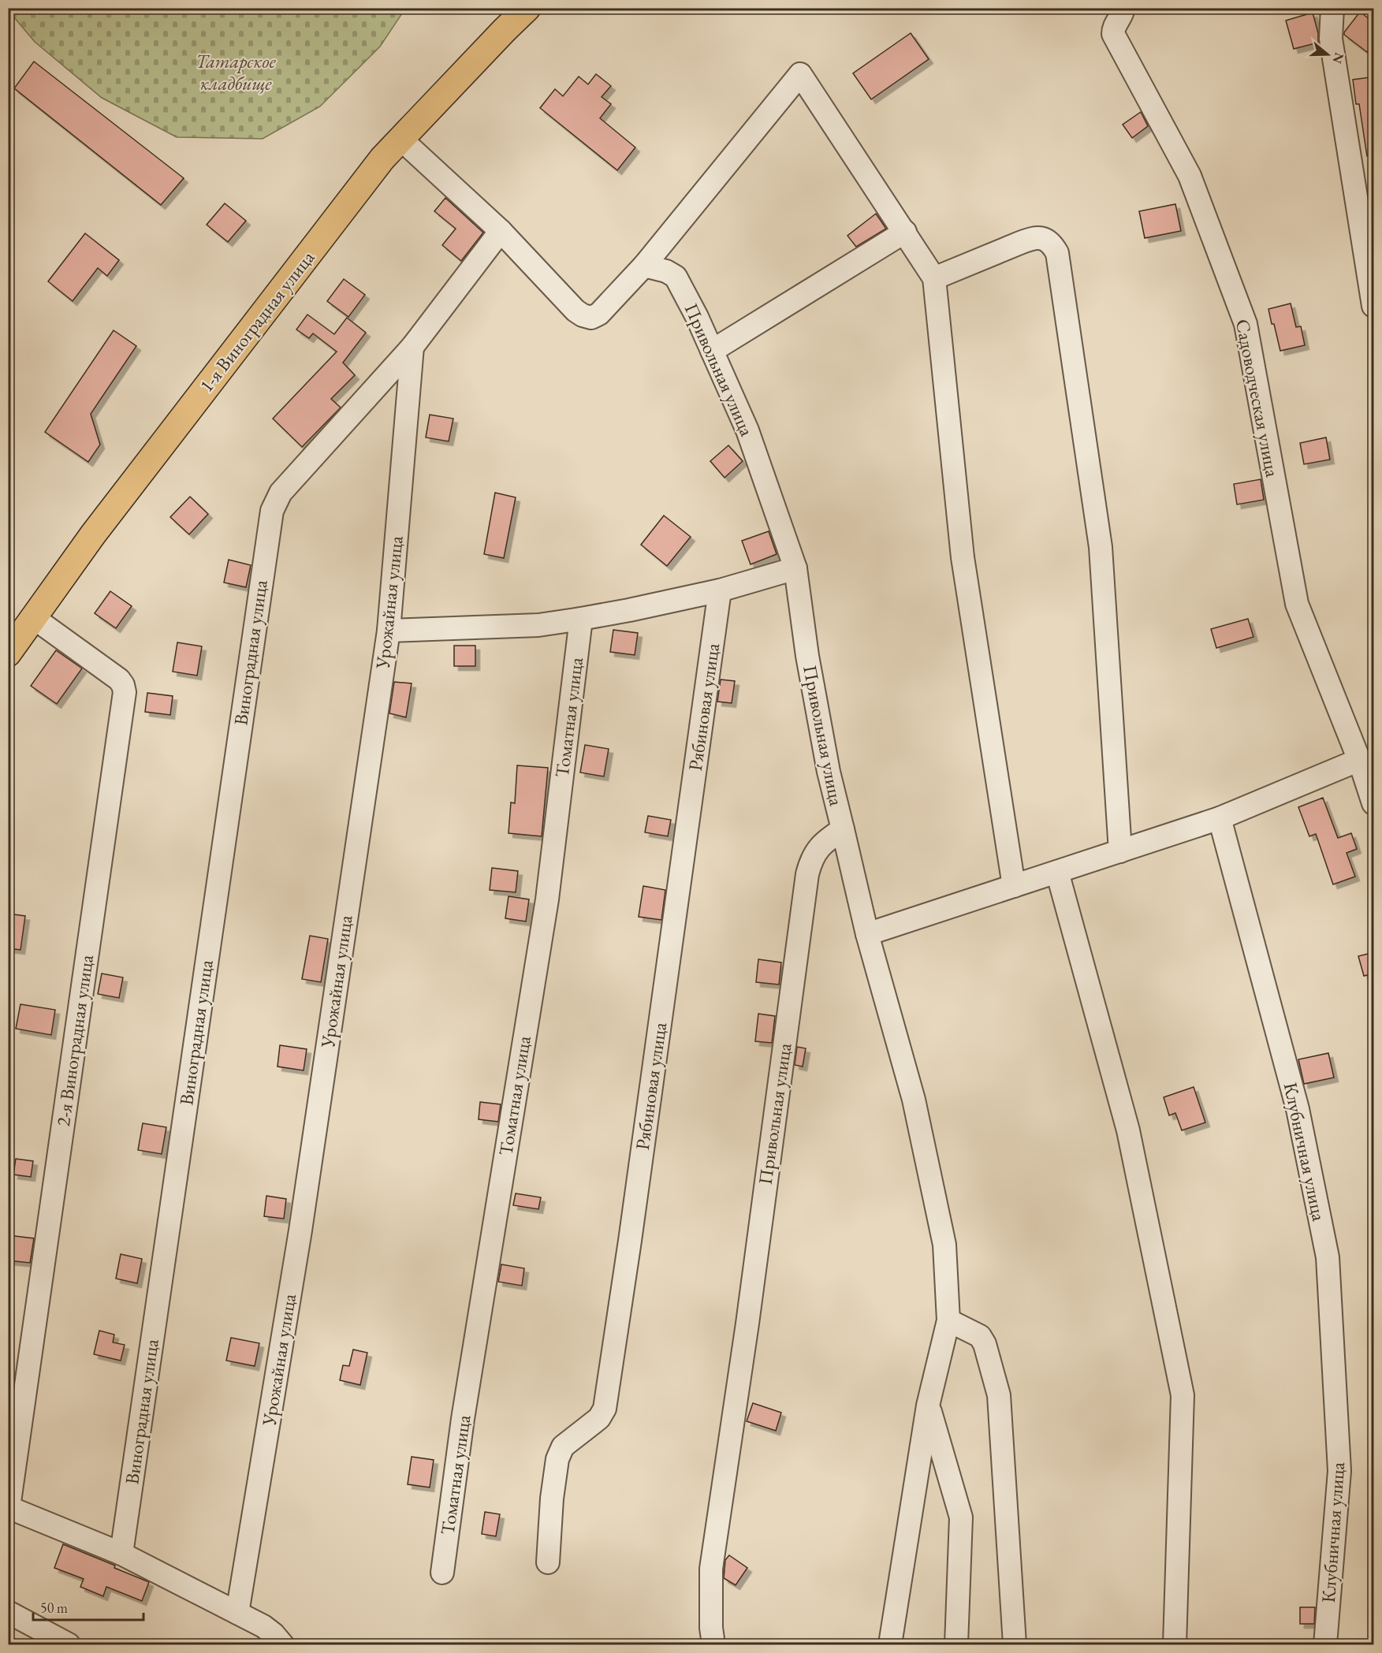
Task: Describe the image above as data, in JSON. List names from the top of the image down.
{
  "streets": {
    "main road": ["1-я Виноградная улица"],
    "street": [
      "Привольная улица",
      "Садоводческая улица",
      "Урожайная улица",
      "Виноградная улица",
      "Рябиновая улица",
      "Томатная улица",
      "2-я Виноградная улица",
      "Клубничная улица"
    ]
  },
  "crossings": [
    ["1-я Виноградная улица", "2-я Виноградная улица"],
    ["Урожайная улица", "Виноградная улица"],
    ["Урожайная улица", "2-я Виноградная улица"],
    ["Виноградная улица", "2-я Виноградная улица"]
  ],
  "parks": ["Татарское кладбище"],
  "scale_bar": "50 m",
  "north": "right"
}
